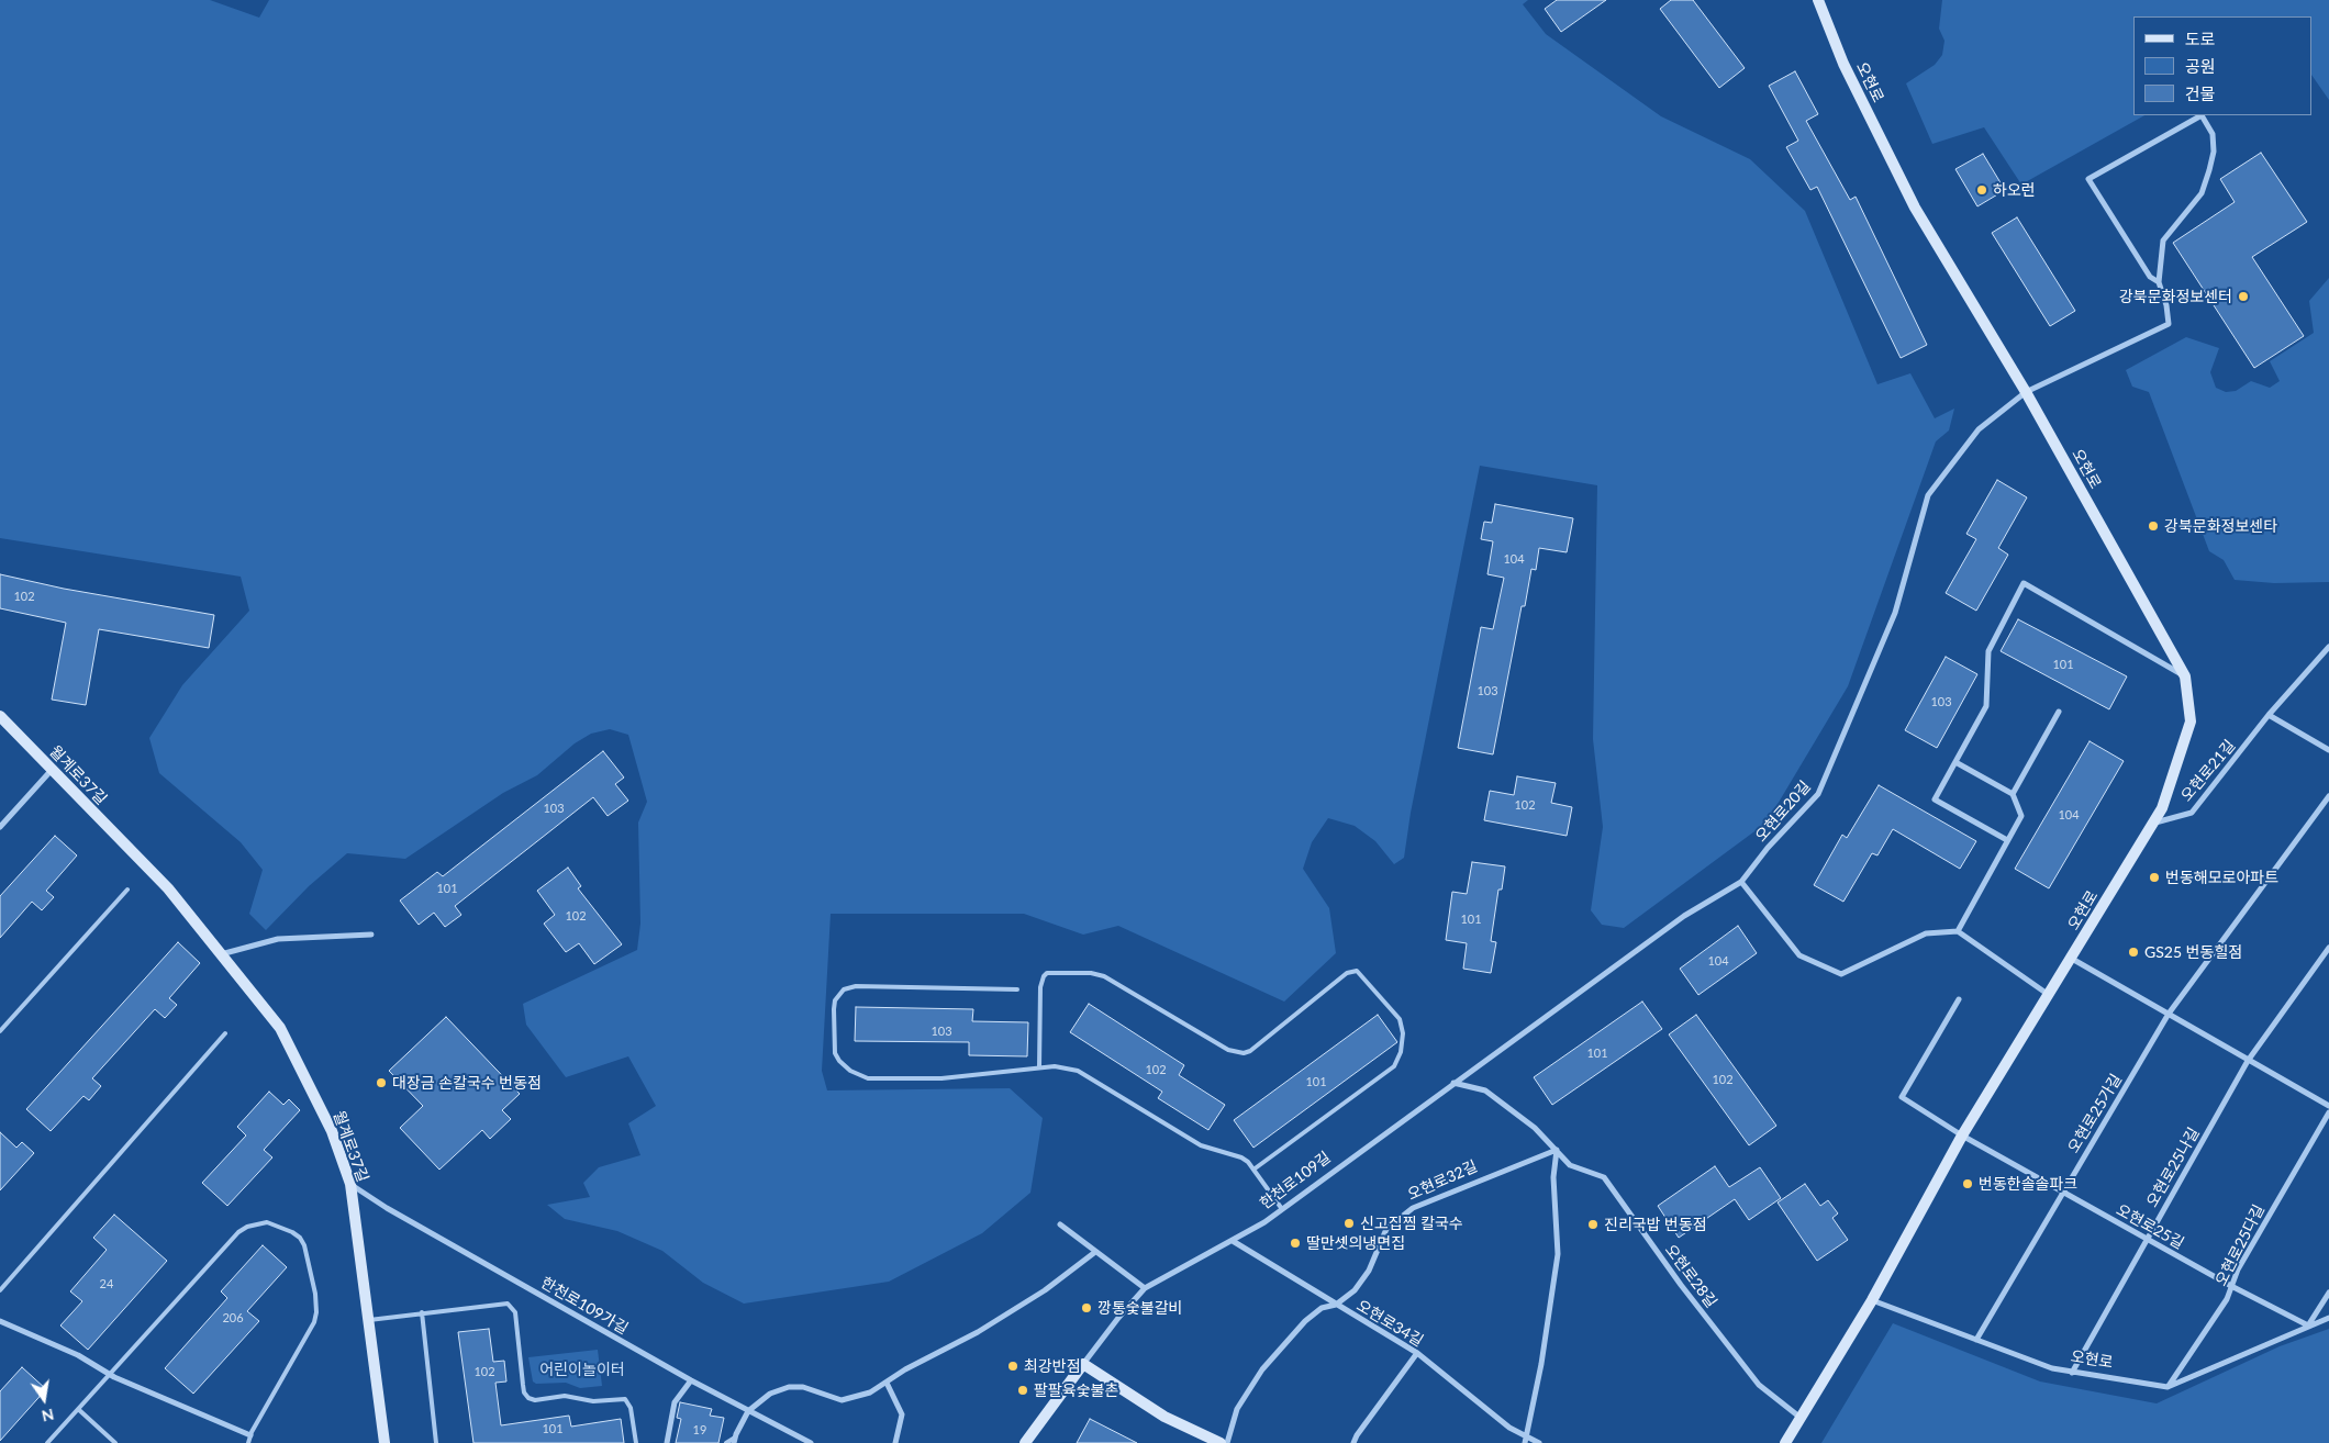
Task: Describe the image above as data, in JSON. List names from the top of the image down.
{
  "streets": {
    "street": [
      "오현로",
      "오현로21길",
      "월계로37길",
      "오현로20길",
      "오현로25가길",
      "오현로25나길",
      "한천로109길",
      "오현로32길",
      "오현로25길",
      "오현로25다길",
      "오현로28길",
      "한천로109가길",
      "오현로34길"
    ]
  },
  "crossings": [
    ["오현로", "오현로21길"],
    ["오현로", "오현로20길"],
    ["오현로", "오현로25가길"],
    ["오현로", "오현로25나길"],
    ["오현로", "오현로25길"],
    ["오현로", "오현로25다길"],
    ["오현로", "오현로28길"],
    ["월계로37길", "한천로109가길"],
    ["오현로20길", "한천로109길"],
    ["오현로20길", "오현로28길"],
    ["오현로25가길", "오현로25길"],
    ["오현로25나길", "오현로25길"],
    ["한천로109길", "오현로28길"],
    ["한천로109길", "오현로34길"],
    ["오현로32길", "오현로28길"],
    ["오현로32길", "오현로34길"],
    ["오현로25길", "오현로25다길"]
  ],
  "parks": ["어린이놀이터"],
  "places": [
    "하오런",
    "강북문화정보센터",
    "강북문화정보센타",
    "번동해모로아파트",
    "GS25 번동힐점",
    "대장금 손칼국수 번동점",
    "번동한솔솔파크",
    "신고집찜 칼국수",
    "진리국밥 번동점",
    "딸만셋의냉면집",
    "깡통숯불갈비",
    "최강반점",
    "팔팔육숯불촌"
  ],
  "house_numbers": [
    "104",
    "102",
    "101",
    "103",
    "103",
    "102",
    "103",
    "104",
    "101",
    "102",
    "101",
    "104",
    "103",
    "101",
    "102",
    "102",
    "101",
    "24",
    "206",
    "102",
    "101",
    "19"
  ],
  "legend": ["도로", "공원", "건물"],
  "north": "bottom"
}
